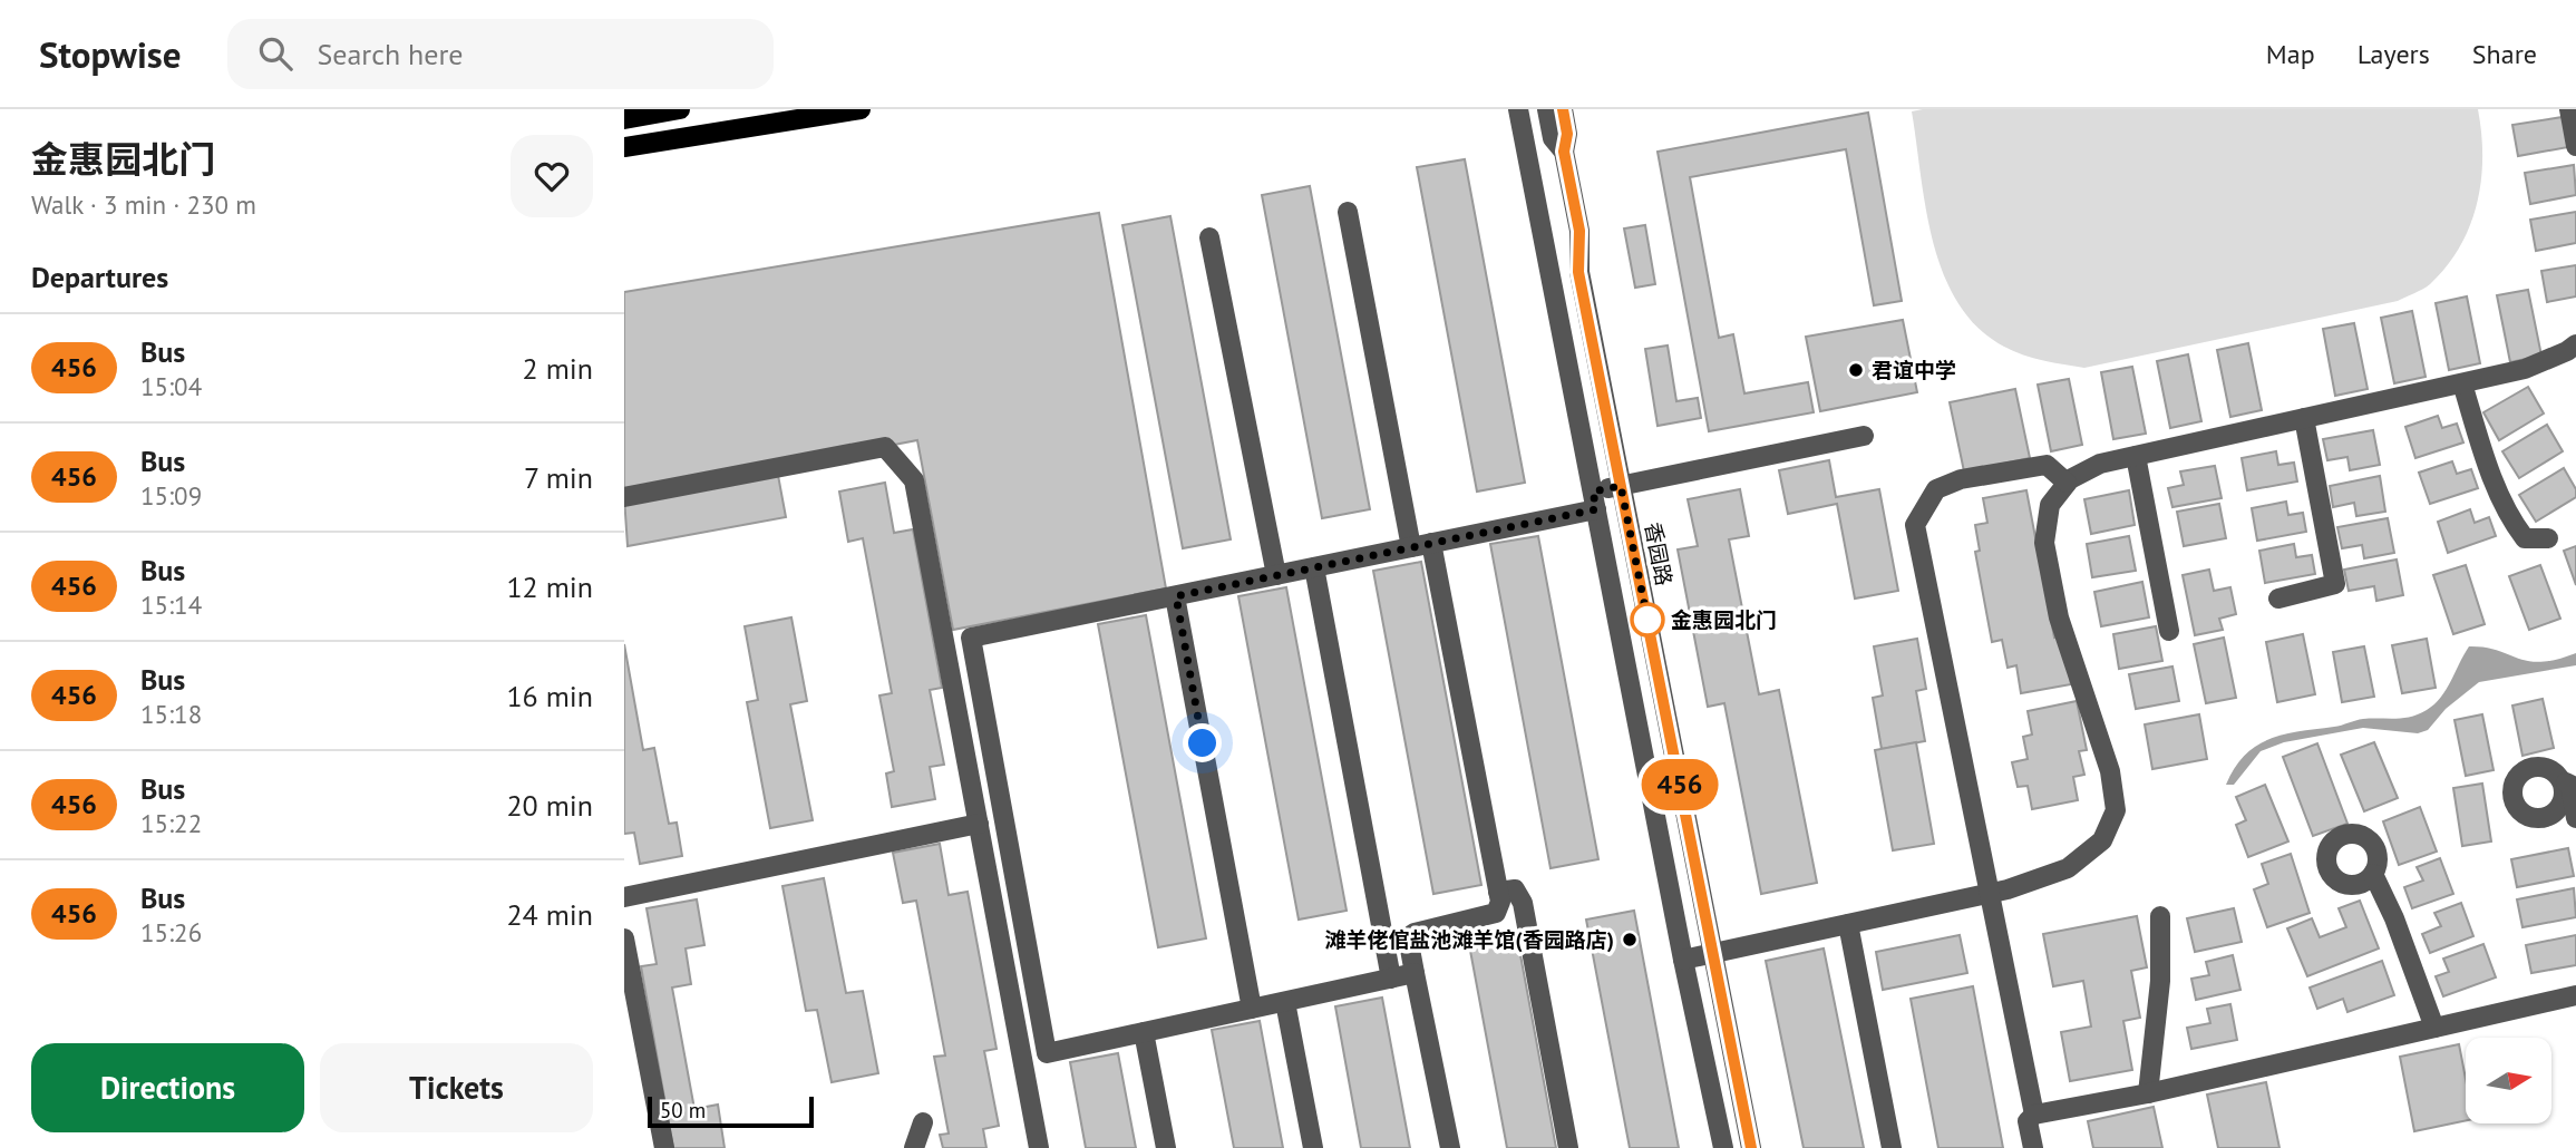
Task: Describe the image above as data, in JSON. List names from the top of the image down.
{
  "streets": {
    "street": ["香园路"]
  },
  "places": ["君谊中学", "金惠园北门", "滩羊佬倌盐池滩羊馆(香园路店)"],
  "lines": ["bus line 456"],
  "scale_bar": "50 m",
  "north": "right",
  "page": {
    "header": "Stopwise",
    "search": "Search here",
    "nav": ["Map", "Layers", "Share"],
    "heading": [
      ["金惠园北门", "Walk · 3 min · 230 m"],
      "Departures"
    ],
    "on_map": "456",
    "list": [
      {
        "mark": "456",
        "name": "Bus",
        "note": "15:04",
        "value": "2 min"
      },
      {
        "mark": "456",
        "name": "Bus",
        "note": "15:09",
        "value": "7 min"
      },
      {
        "mark": "456",
        "name": "Bus",
        "note": "15:14",
        "value": "12 min"
      },
      {
        "mark": "456",
        "name": "Bus",
        "note": "15:18",
        "value": "16 min"
      },
      {
        "mark": "456",
        "name": "Bus",
        "note": "15:22",
        "value": "20 min"
      },
      {
        "mark": "456",
        "name": "Bus",
        "note": "15:26",
        "value": "24 min"
      }
    ],
    "buttons": ["Directions", "Tickets"],
    "scale": "50 m"
  }
}
